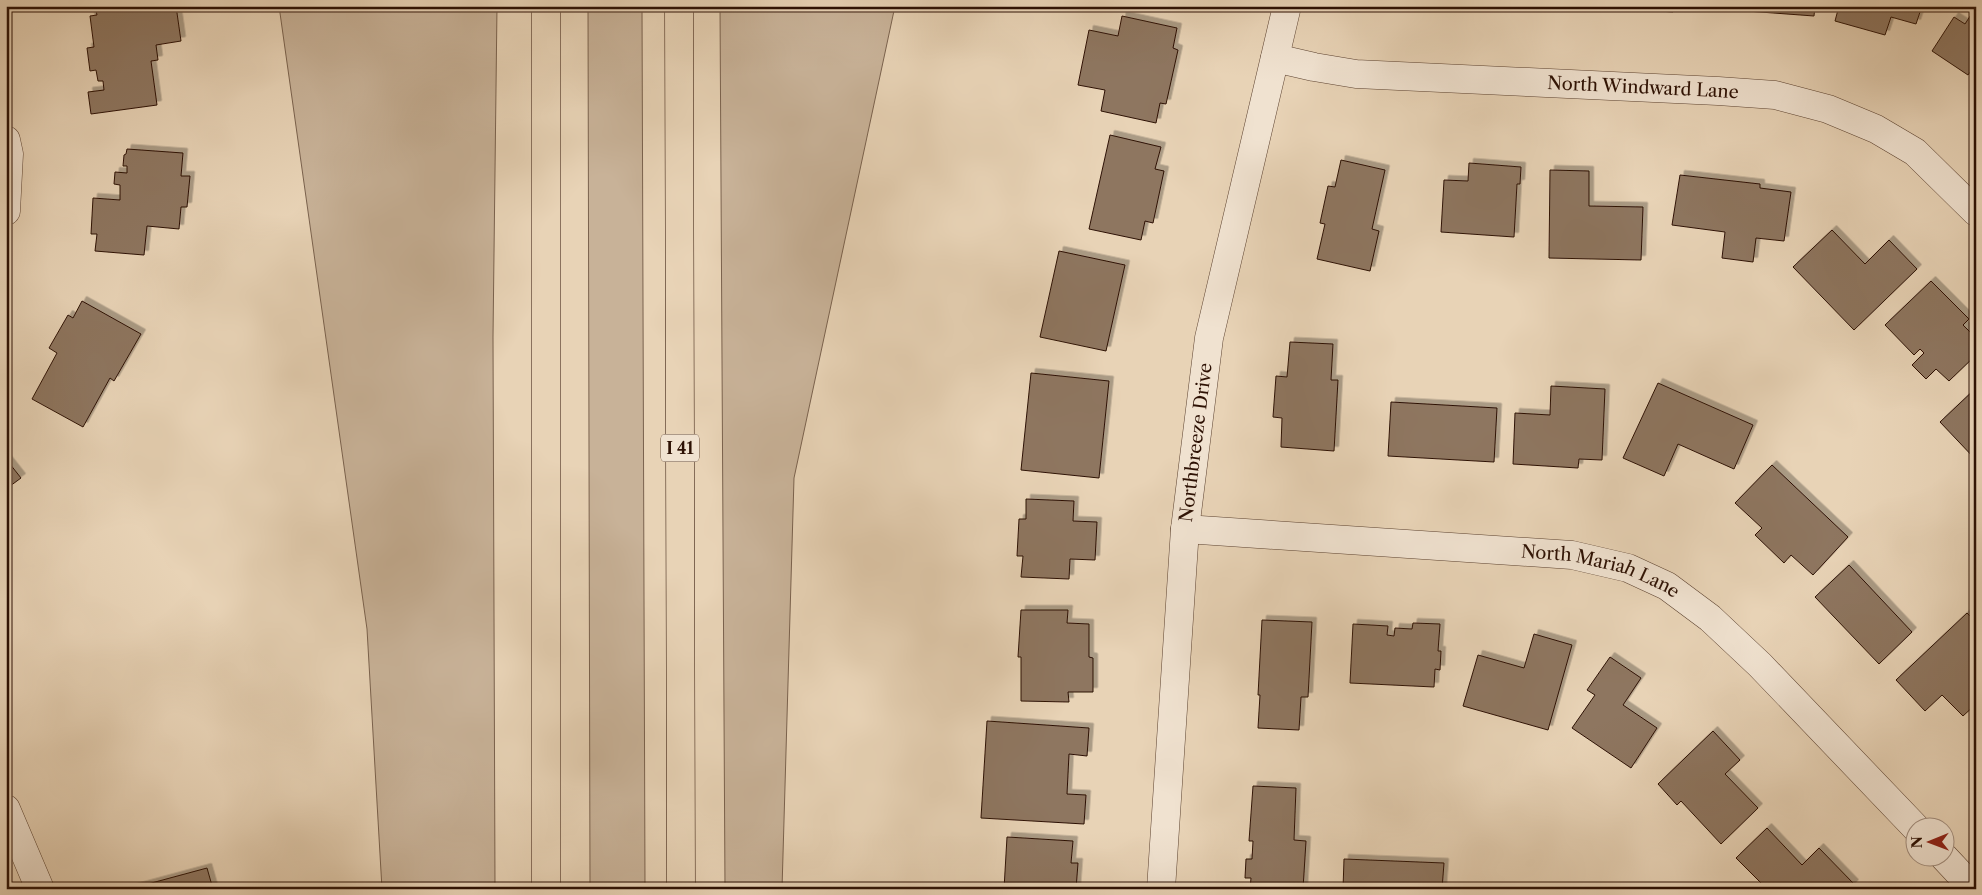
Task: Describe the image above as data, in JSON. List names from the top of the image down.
{
  "streets": {
    "highway": ["I 41"],
    "street": ["North Windward Lane", "Northbreeze Drive", "North Mariah Lane"]
  },
  "crossings": [
    ["North Windward Lane", "Northbreeze Drive"],
    ["Northbreeze Drive", "North Mariah Lane"]
  ],
  "north": "left"
}
